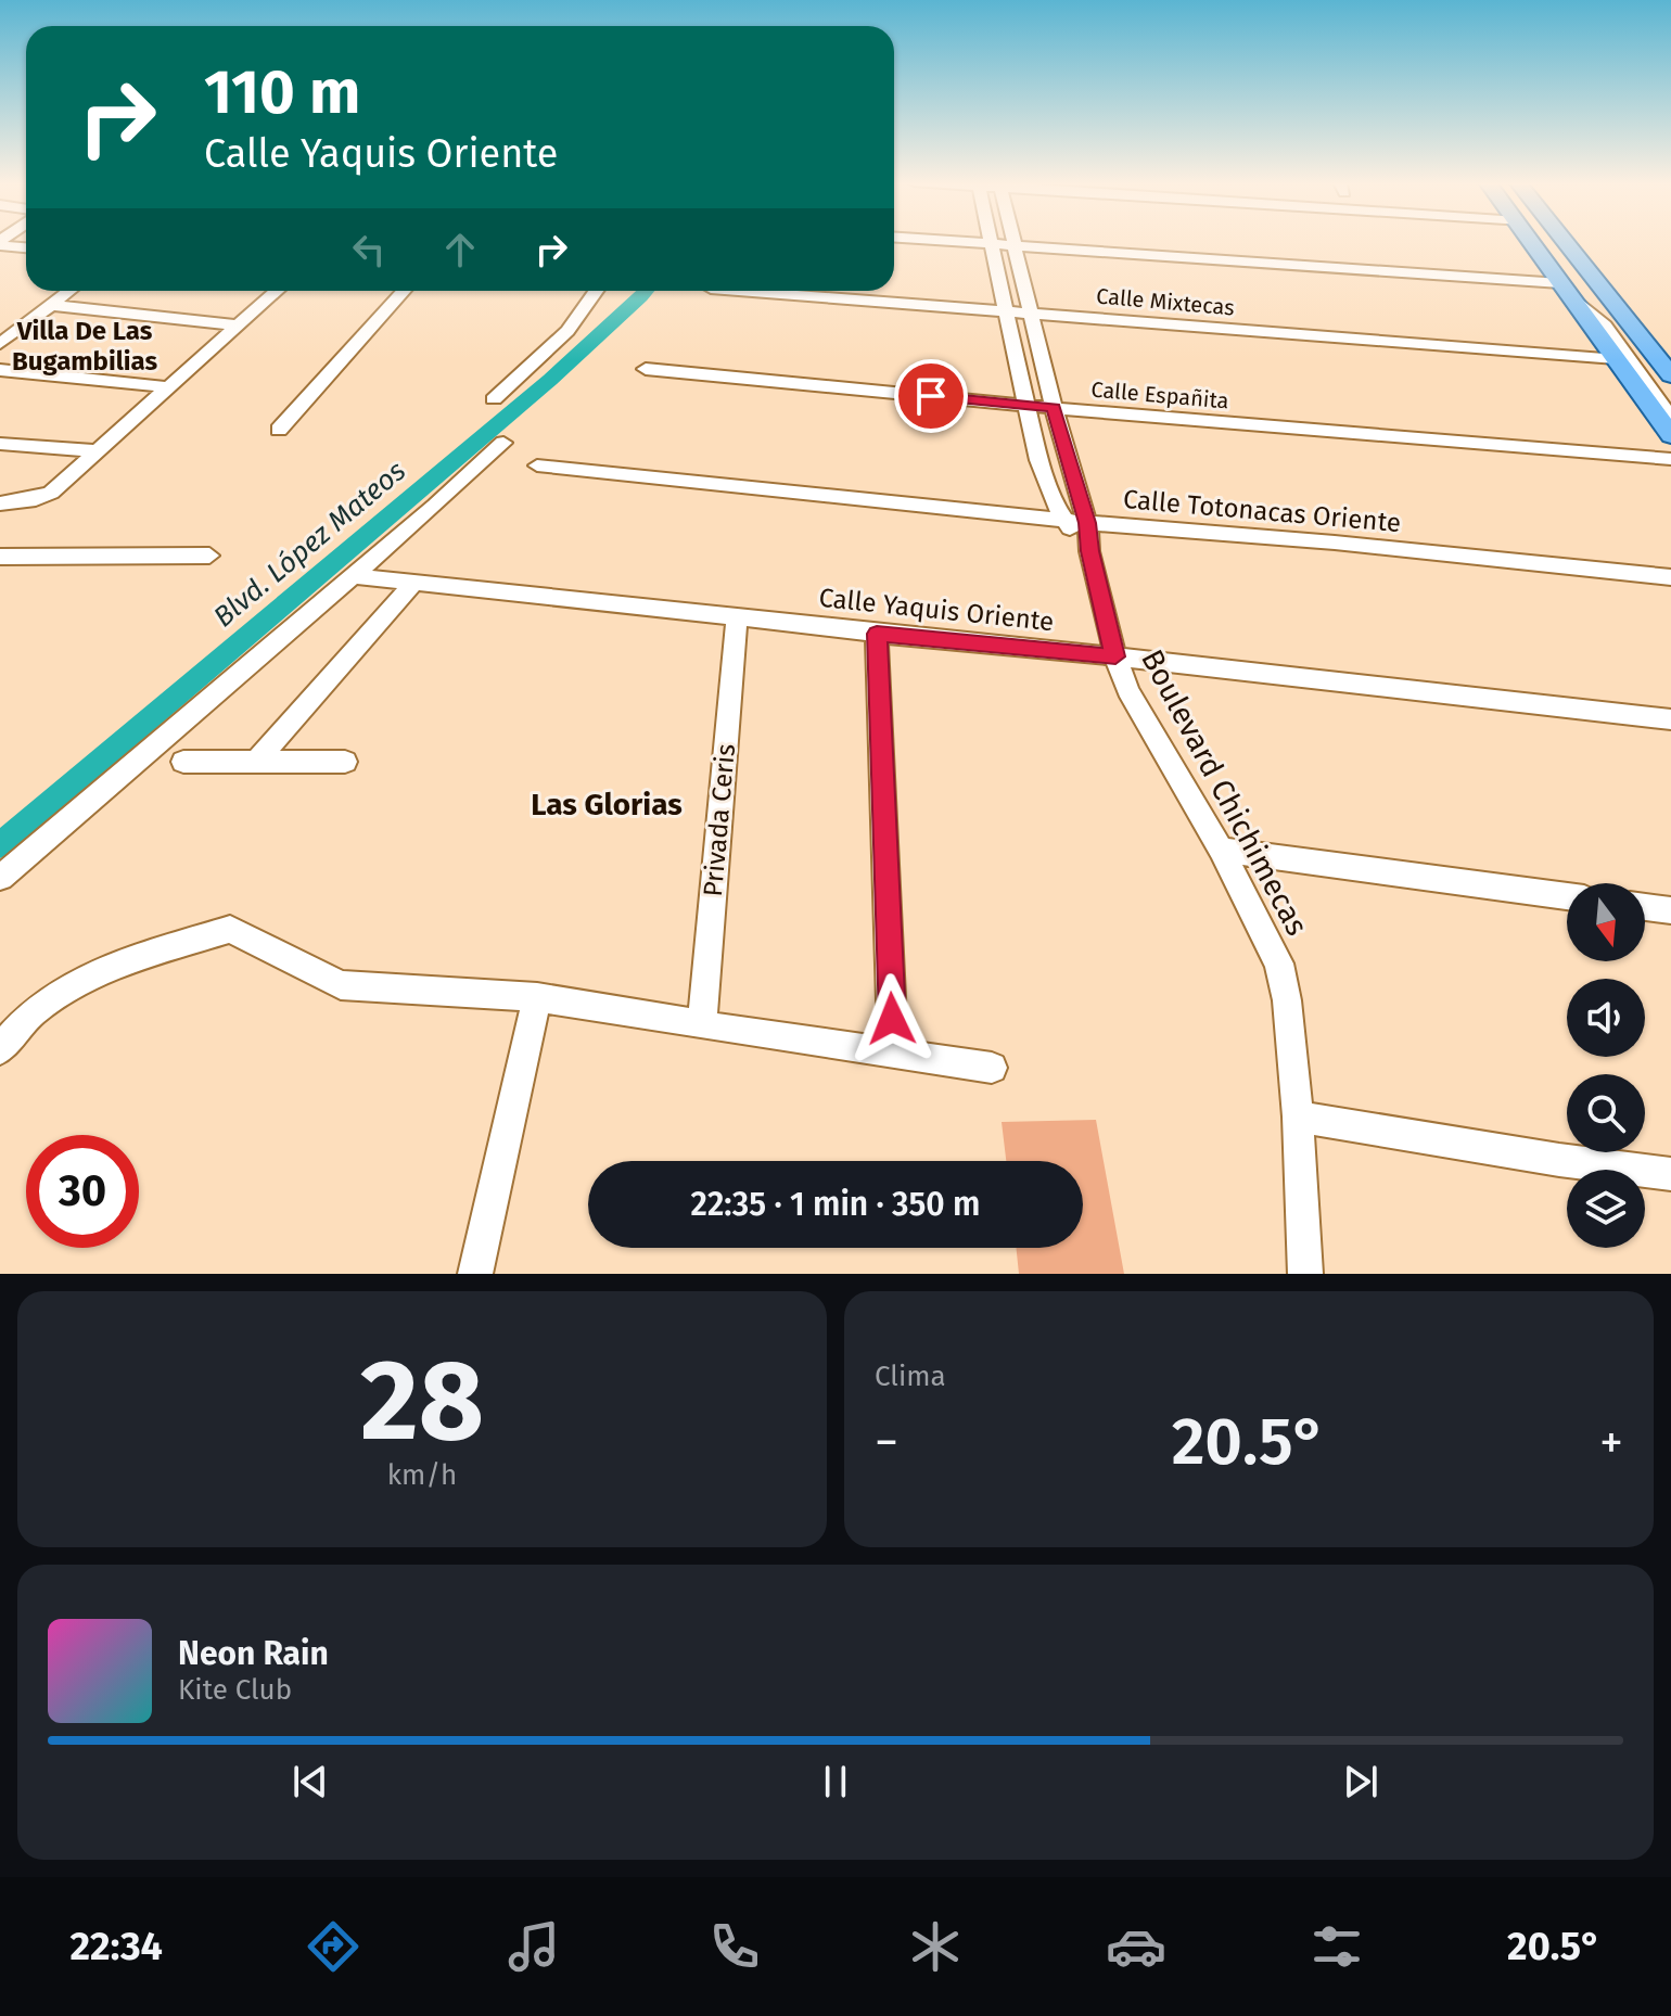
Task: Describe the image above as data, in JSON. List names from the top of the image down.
{
  "streets": {
    "street": [
      "Calle Mixtecas",
      "Calle Españita",
      "Calle Totonacas Oriente",
      "Calle Yaquis Oriente",
      "Boulevard Chichimecas",
      "Privada Ceris"
    ]
  },
  "crossings": [
    ["Calle Mixtecas", "Boulevard Chichimecas"],
    ["Calle Españita", "Boulevard Chichimecas"],
    ["Calle Totonacas Oriente", "Boulevard Chichimecas"],
    ["Calle Yaquis Oriente", "Boulevard Chichimecas"],
    ["Calle Yaquis Oriente", "Privada Ceris"]
  ],
  "districts": ["Villa De Las Bugambilias", "Las Glorias"],
  "water": ["Blvd. López Mateos"],
  "north": "bottom",
  "page": {
    "turn": ["110 m", "Calle Yaquis Oriente"],
    "limit": "30",
    "trip": "22:35 · 1 min · 350 m",
    "tile": [
      ["28", "km/h"],
      "Clima"
    ],
    "heat": ["−", "20.5°", "+"],
    "song": ["Neon Rain", "Kite Club"],
    "tabs": ["22:34", "20.5°"]
  }
}
